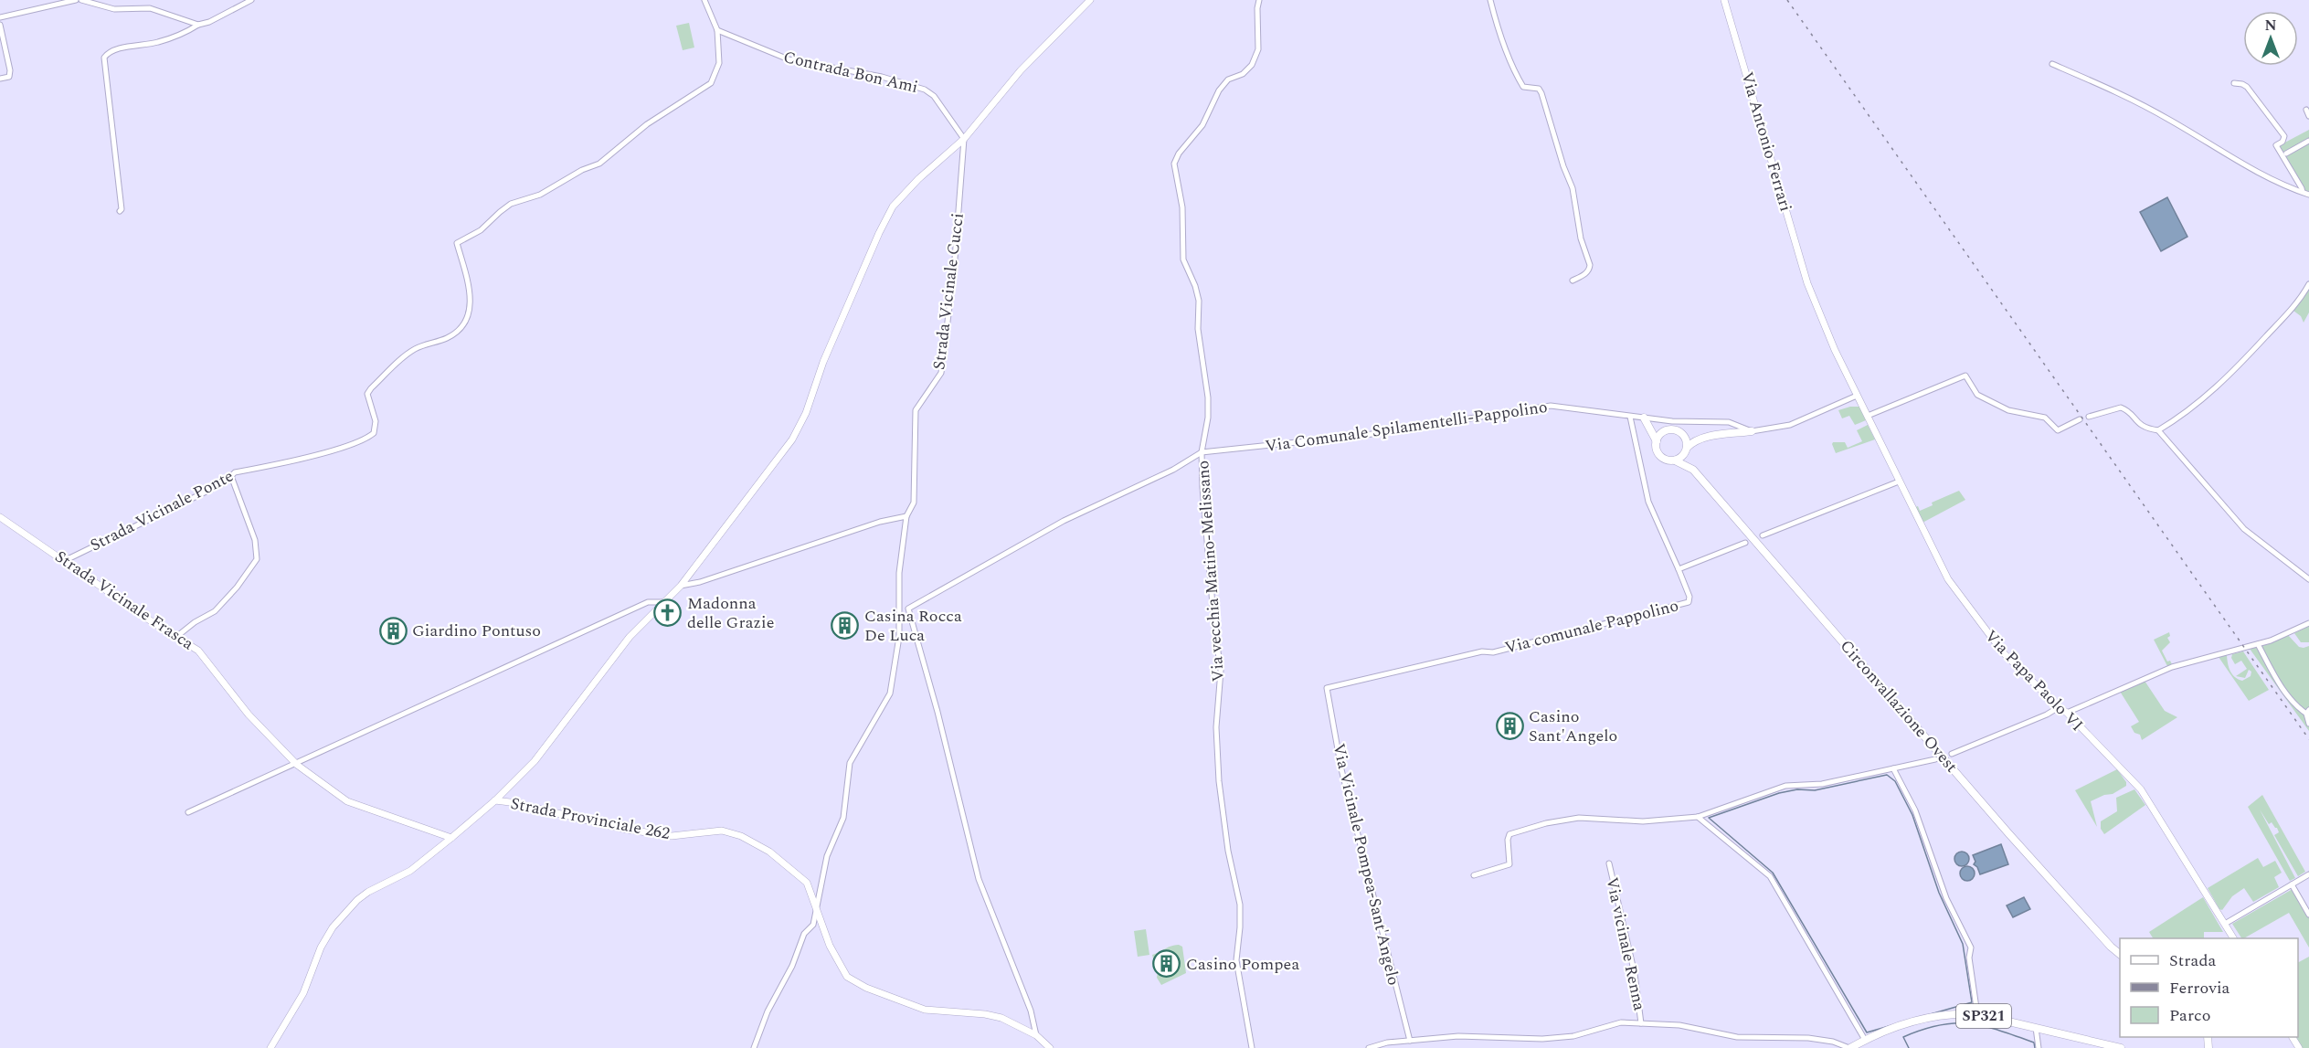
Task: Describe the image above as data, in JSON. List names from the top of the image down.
{
  "streets": {
    "main road": ["Circonvallazione Ovest", "SP321"],
    "street": [
      "Contrada Bon Ami",
      "Via Antonio Ferrari",
      "Strada Vicinale Cucci",
      "Via Comunale Spilamentelli-Pappolino",
      "Strada Vicinale Ponte",
      "Via vecchia Matino-Melissano",
      "Strada Vicinale Frasca",
      "Via comunale Pappolino",
      "Via Papa Paolo VI",
      "Strada Provinciale 262",
      "Via Vicinale Pompea-Sant'Angelo",
      "Via vicinale Renna"
    ]
  },
  "crossings": [
    ["Contrada Bon Ami", "Strada Vicinale Cucci"],
    ["Contrada Bon Ami", "Strada Vicinale Ponte"],
    ["Via Antonio Ferrari", "Via Papa Paolo VI"],
    ["Strada Vicinale Cucci", "Strada Provinciale 262"],
    ["Via Comunale Spilamentelli-Pappolino", "Via vecchia Matino-Melissano"],
    ["Strada Vicinale Ponte", "Strada Vicinale Frasca"],
    ["Via comunale Pappolino", "Via Vicinale Pompea-Sant'Angelo"]
  ],
  "places": {
    "church": ["Madonna delle Grazie"],
    "building": [
      "Casina Rocca De Luca",
      "Giardino Pontuso",
      "Casino Sant'Angelo",
      "Casino Pompea"
    ]
  },
  "legend": ["Strada", "Ferrovia", "Parco"],
  "north": "top"
}
